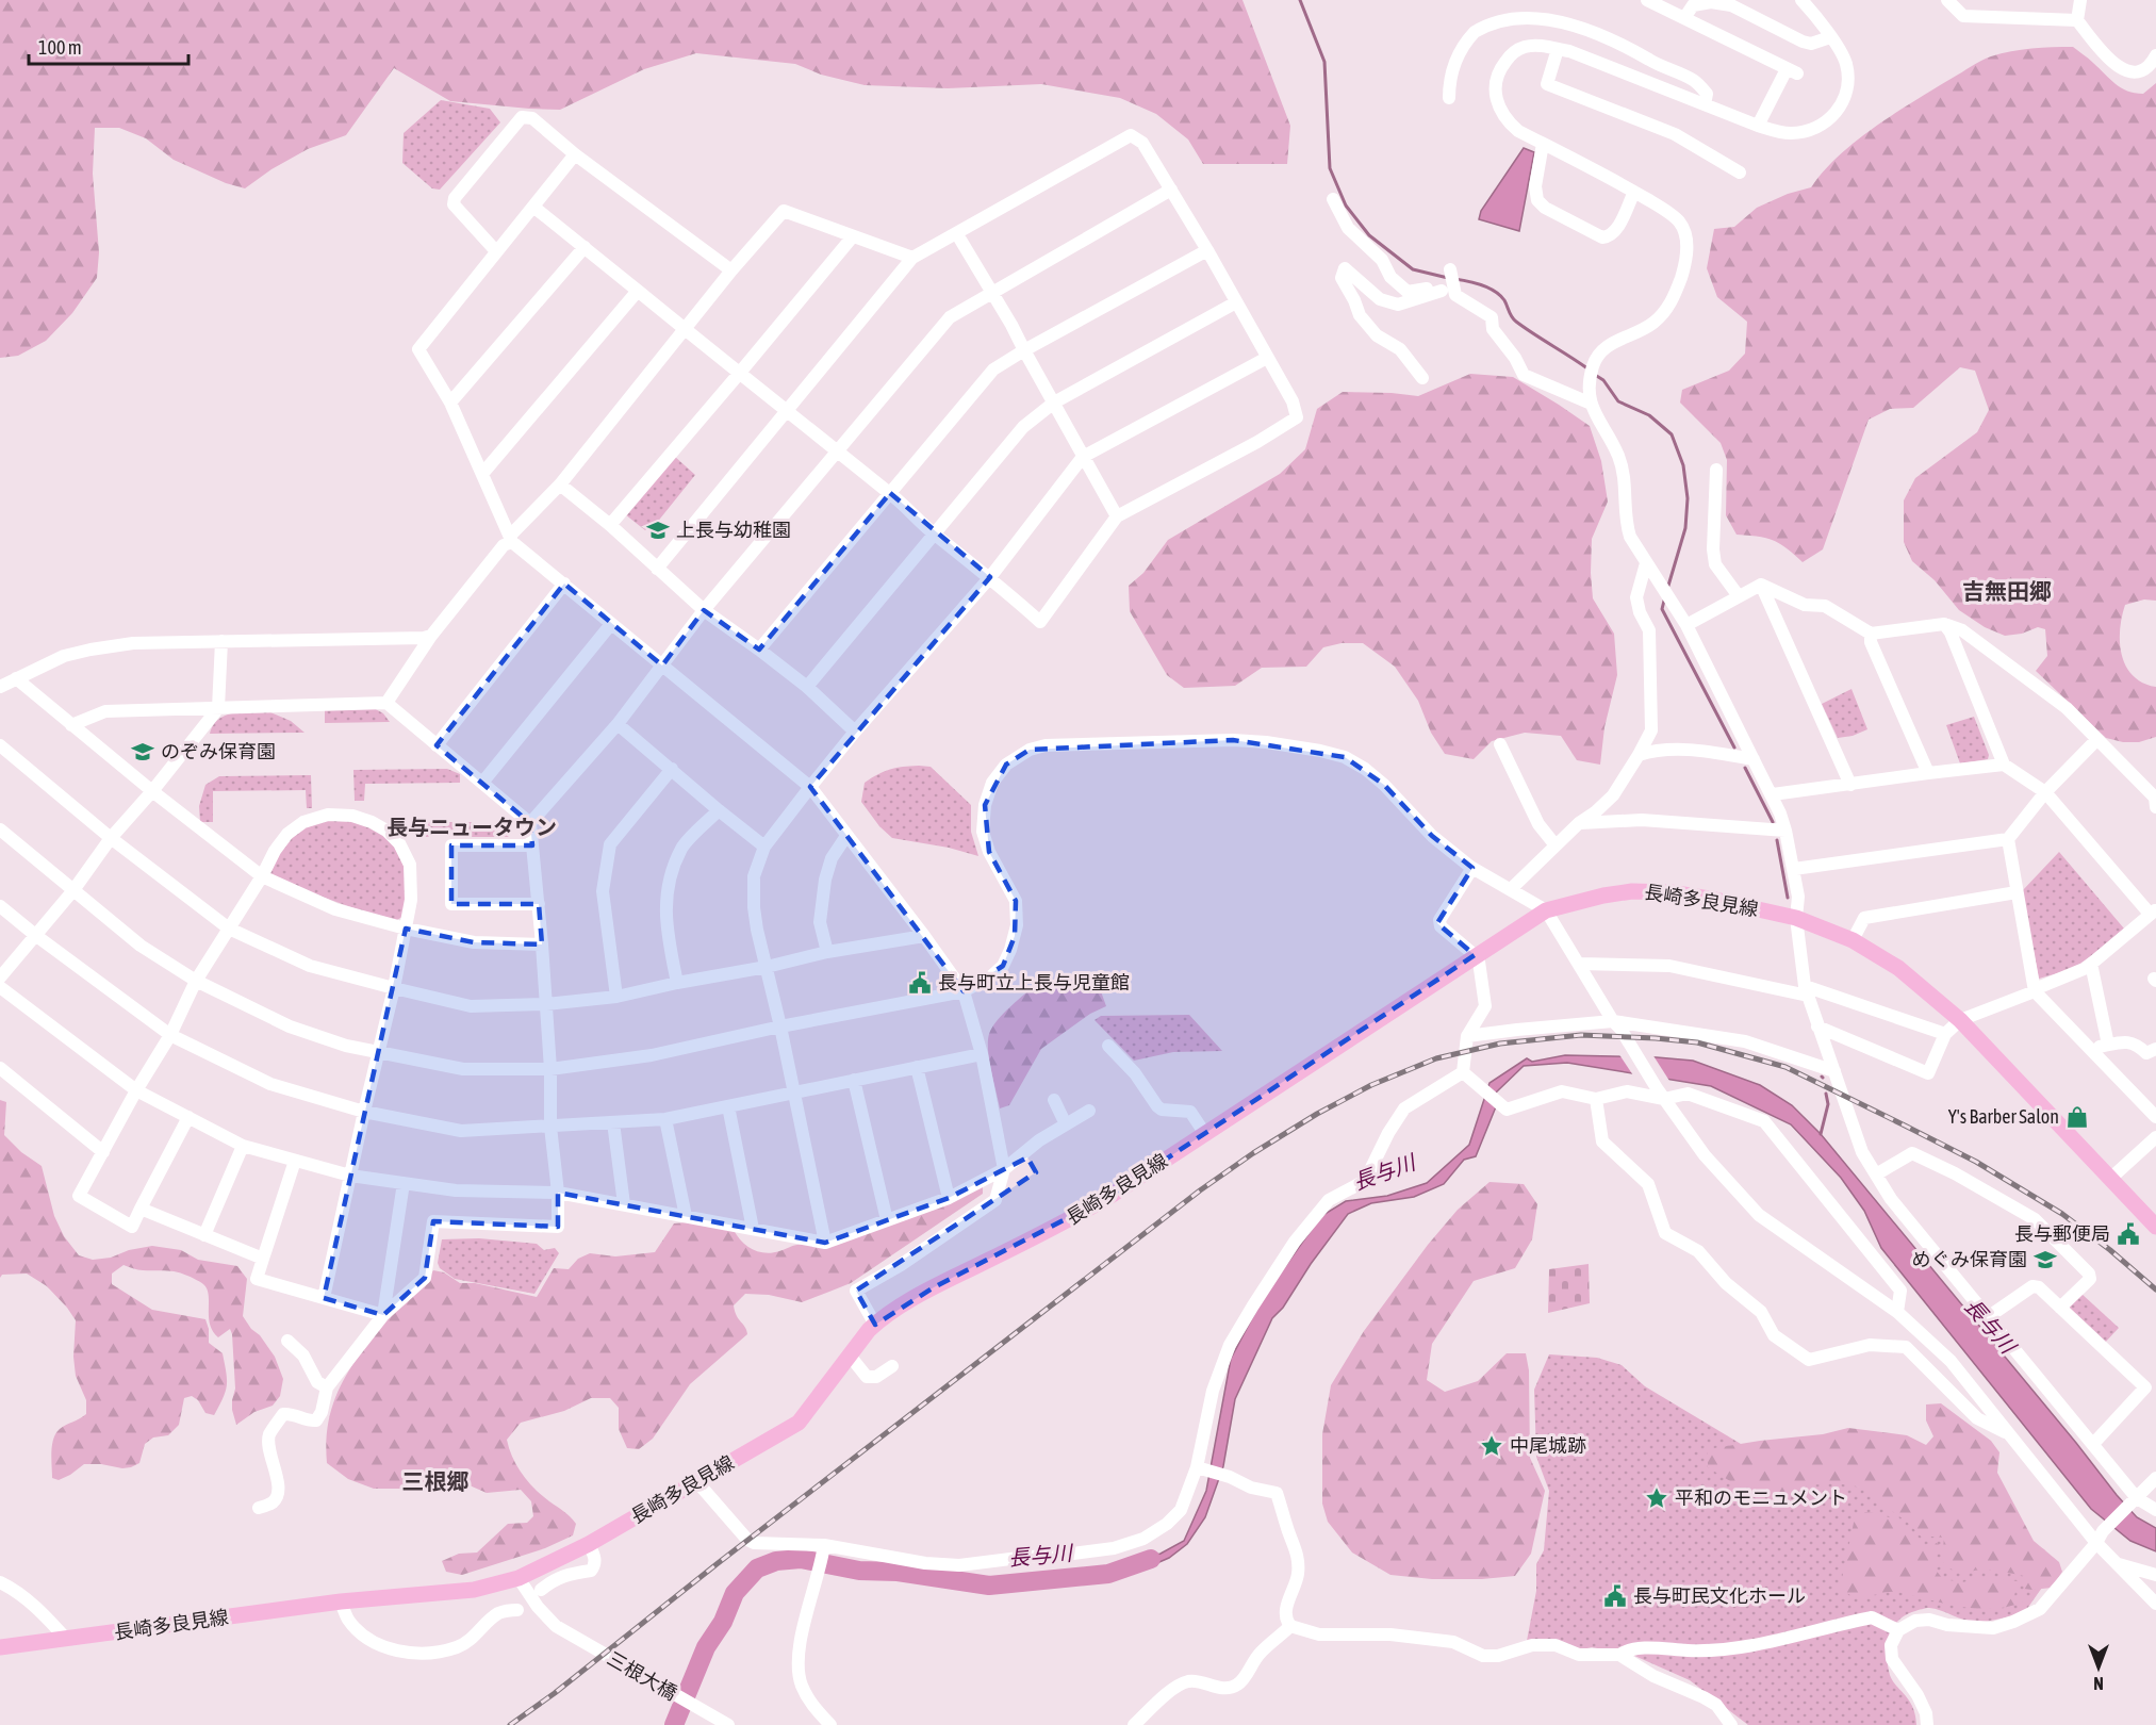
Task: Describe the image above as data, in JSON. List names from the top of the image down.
{
  "streets": {
    "main road": ["長崎多良見線"],
    "street": ["三根大橋"]
  },
  "crossings": [
    ["長崎多良見線", "三根大橋"]
  ],
  "districts": ["吉無田郷", "長与ニュータウン", "三根郷"],
  "water": ["長与川"],
  "places": {
    "school or university": ["上長与幼稚園", "のぞみ保育園", "めぐみ保育園"],
    "public building": ["長与町立上長与児童館", "長与郵便局", "長与町民文化ホール"],
    "shop": ["Y's Barber Salon"],
    "place": ["中尾城跡", "平和のモニュメント"]
  },
  "scale_bar": "100 m",
  "north": "bottom"
}
